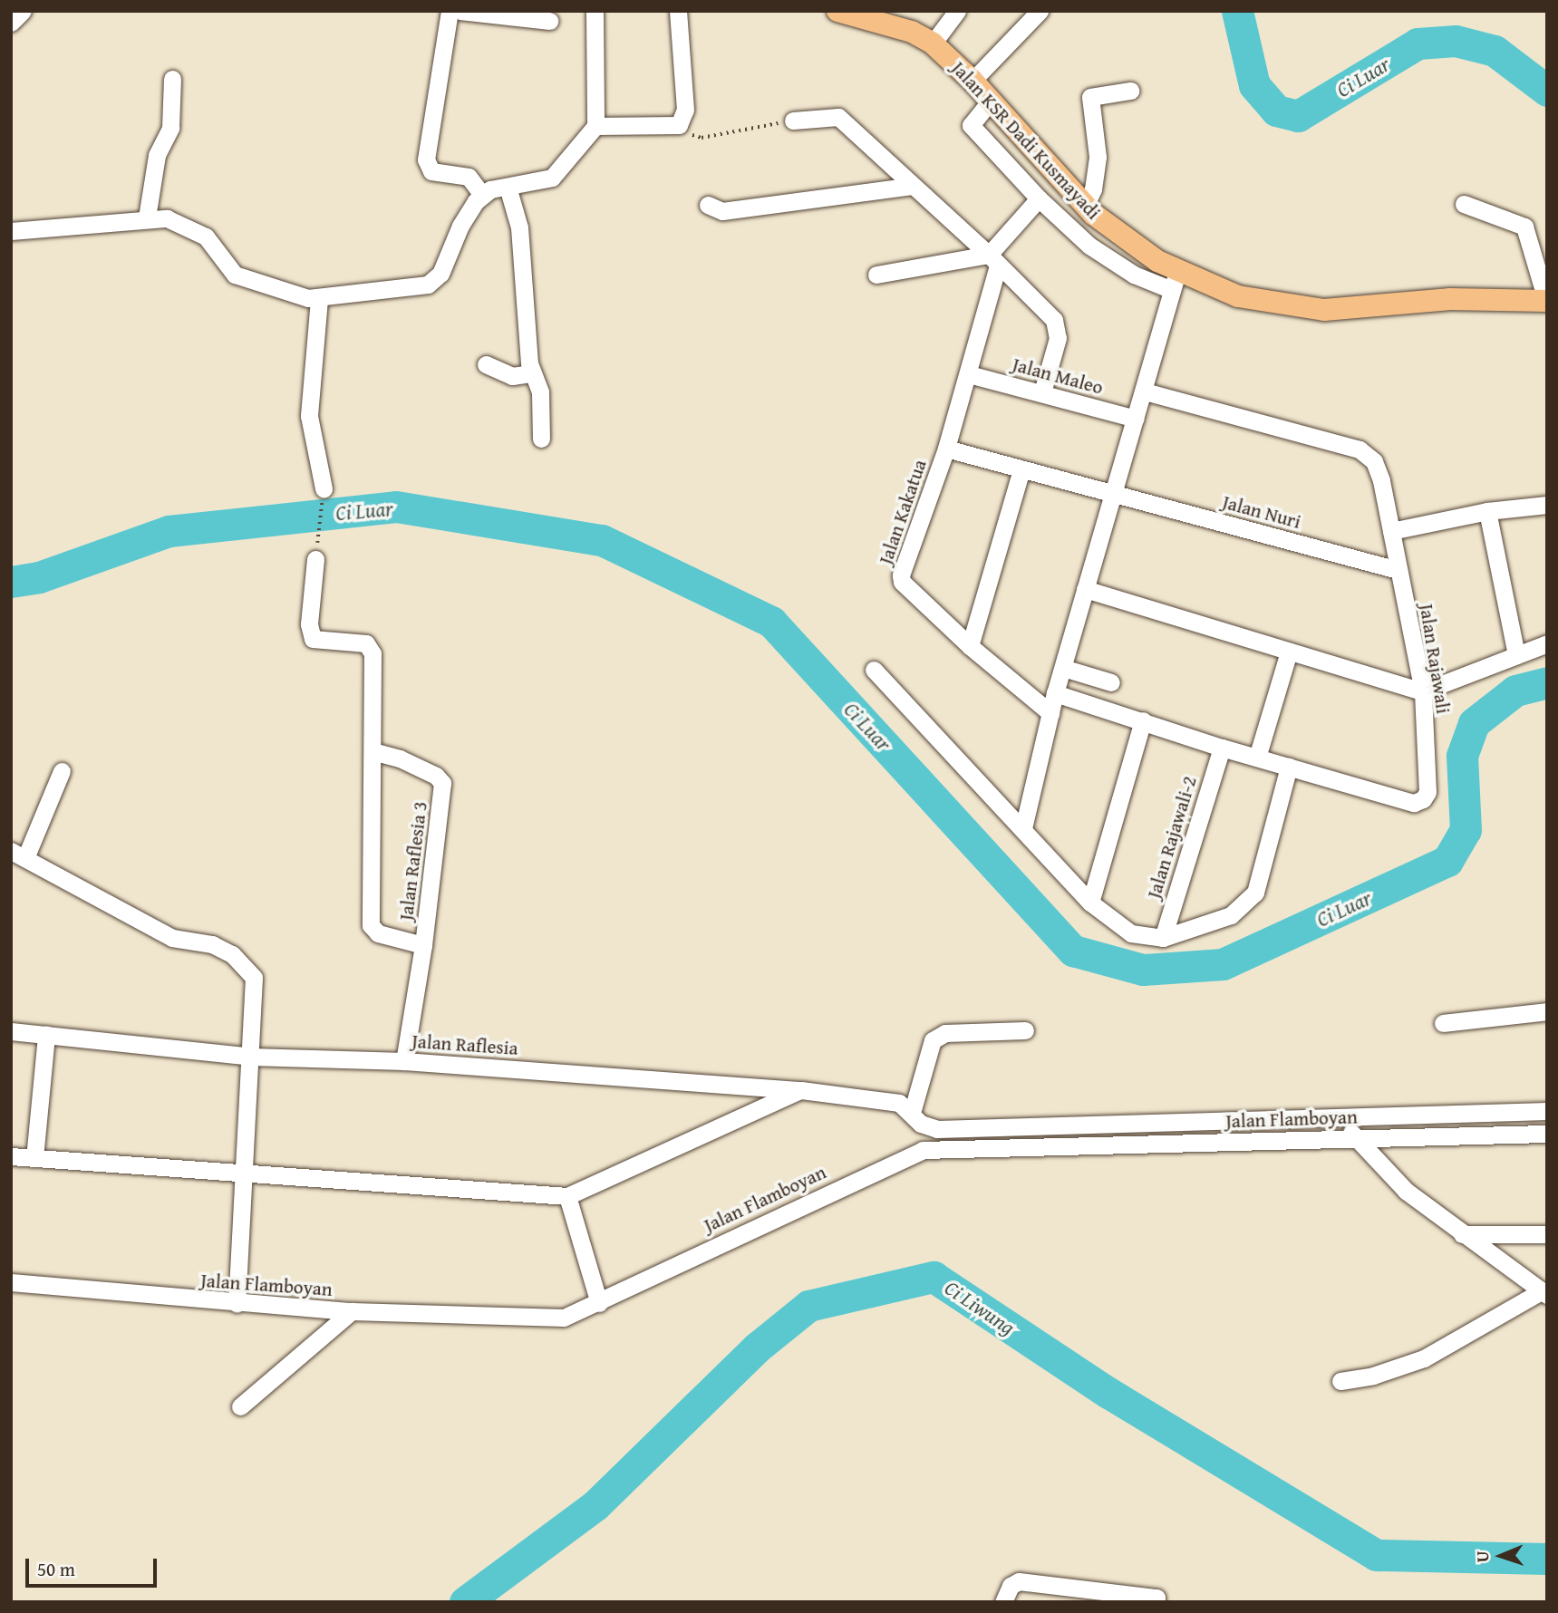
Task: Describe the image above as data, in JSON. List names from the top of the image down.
{
  "streets": {
    "main road": ["Jalan KSR Dadi Kusmayadi"],
    "street": [
      "Jalan Maleo",
      "Jalan Kakatua",
      "Jalan Nuri",
      "Jalan Rajawali",
      "Jalan Rajawali-2",
      "Jalan Raflesia 3",
      "Jalan Raflesia",
      "Jalan Flamboyan"
    ]
  },
  "crossings": [
    ["Jalan Maleo", "Jalan Kakatua"],
    ["Jalan Kakatua", "Jalan Nuri"],
    ["Jalan Nuri", "Jalan Rajawali"],
    ["Jalan Rajawali", "Jalan Rajawali-2"]
  ],
  "water": ["Ci Luar", "Ci Liwung"],
  "scale_bar": "50 m",
  "north": "left"
}
